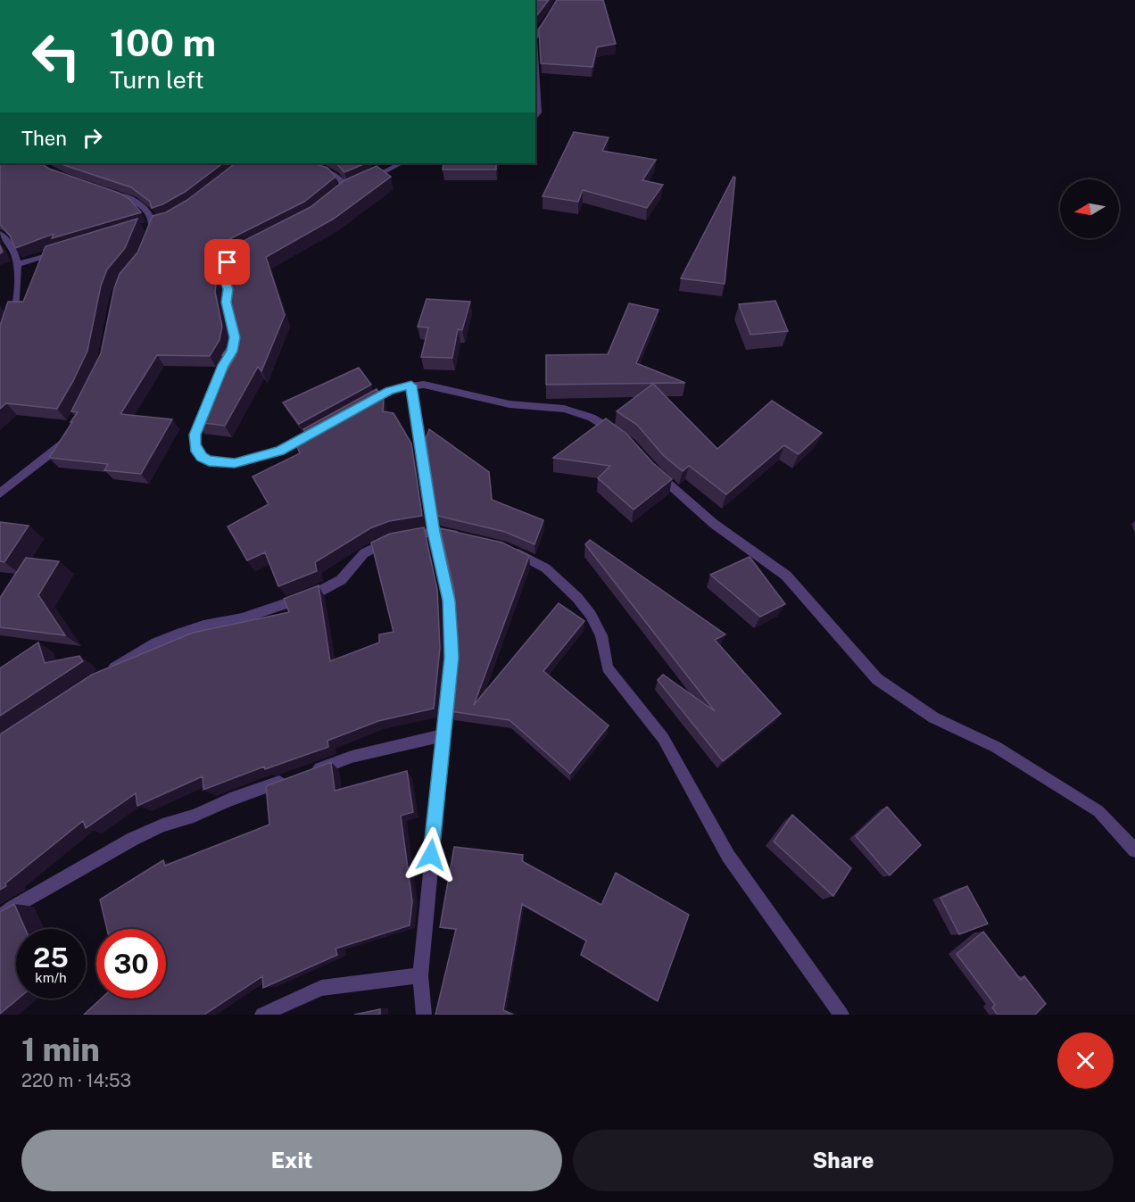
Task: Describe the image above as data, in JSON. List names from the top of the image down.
{
  "north": "left",
  "page": {
    "turn": ["100 m", "Turn left"],
    "then": "Then",
    "speed": "25 km/h",
    "limit": "30",
    "heading": ["1 min", "220 m · 14:53"],
    "buttons": ["Exit", "Share"]
  }
}
